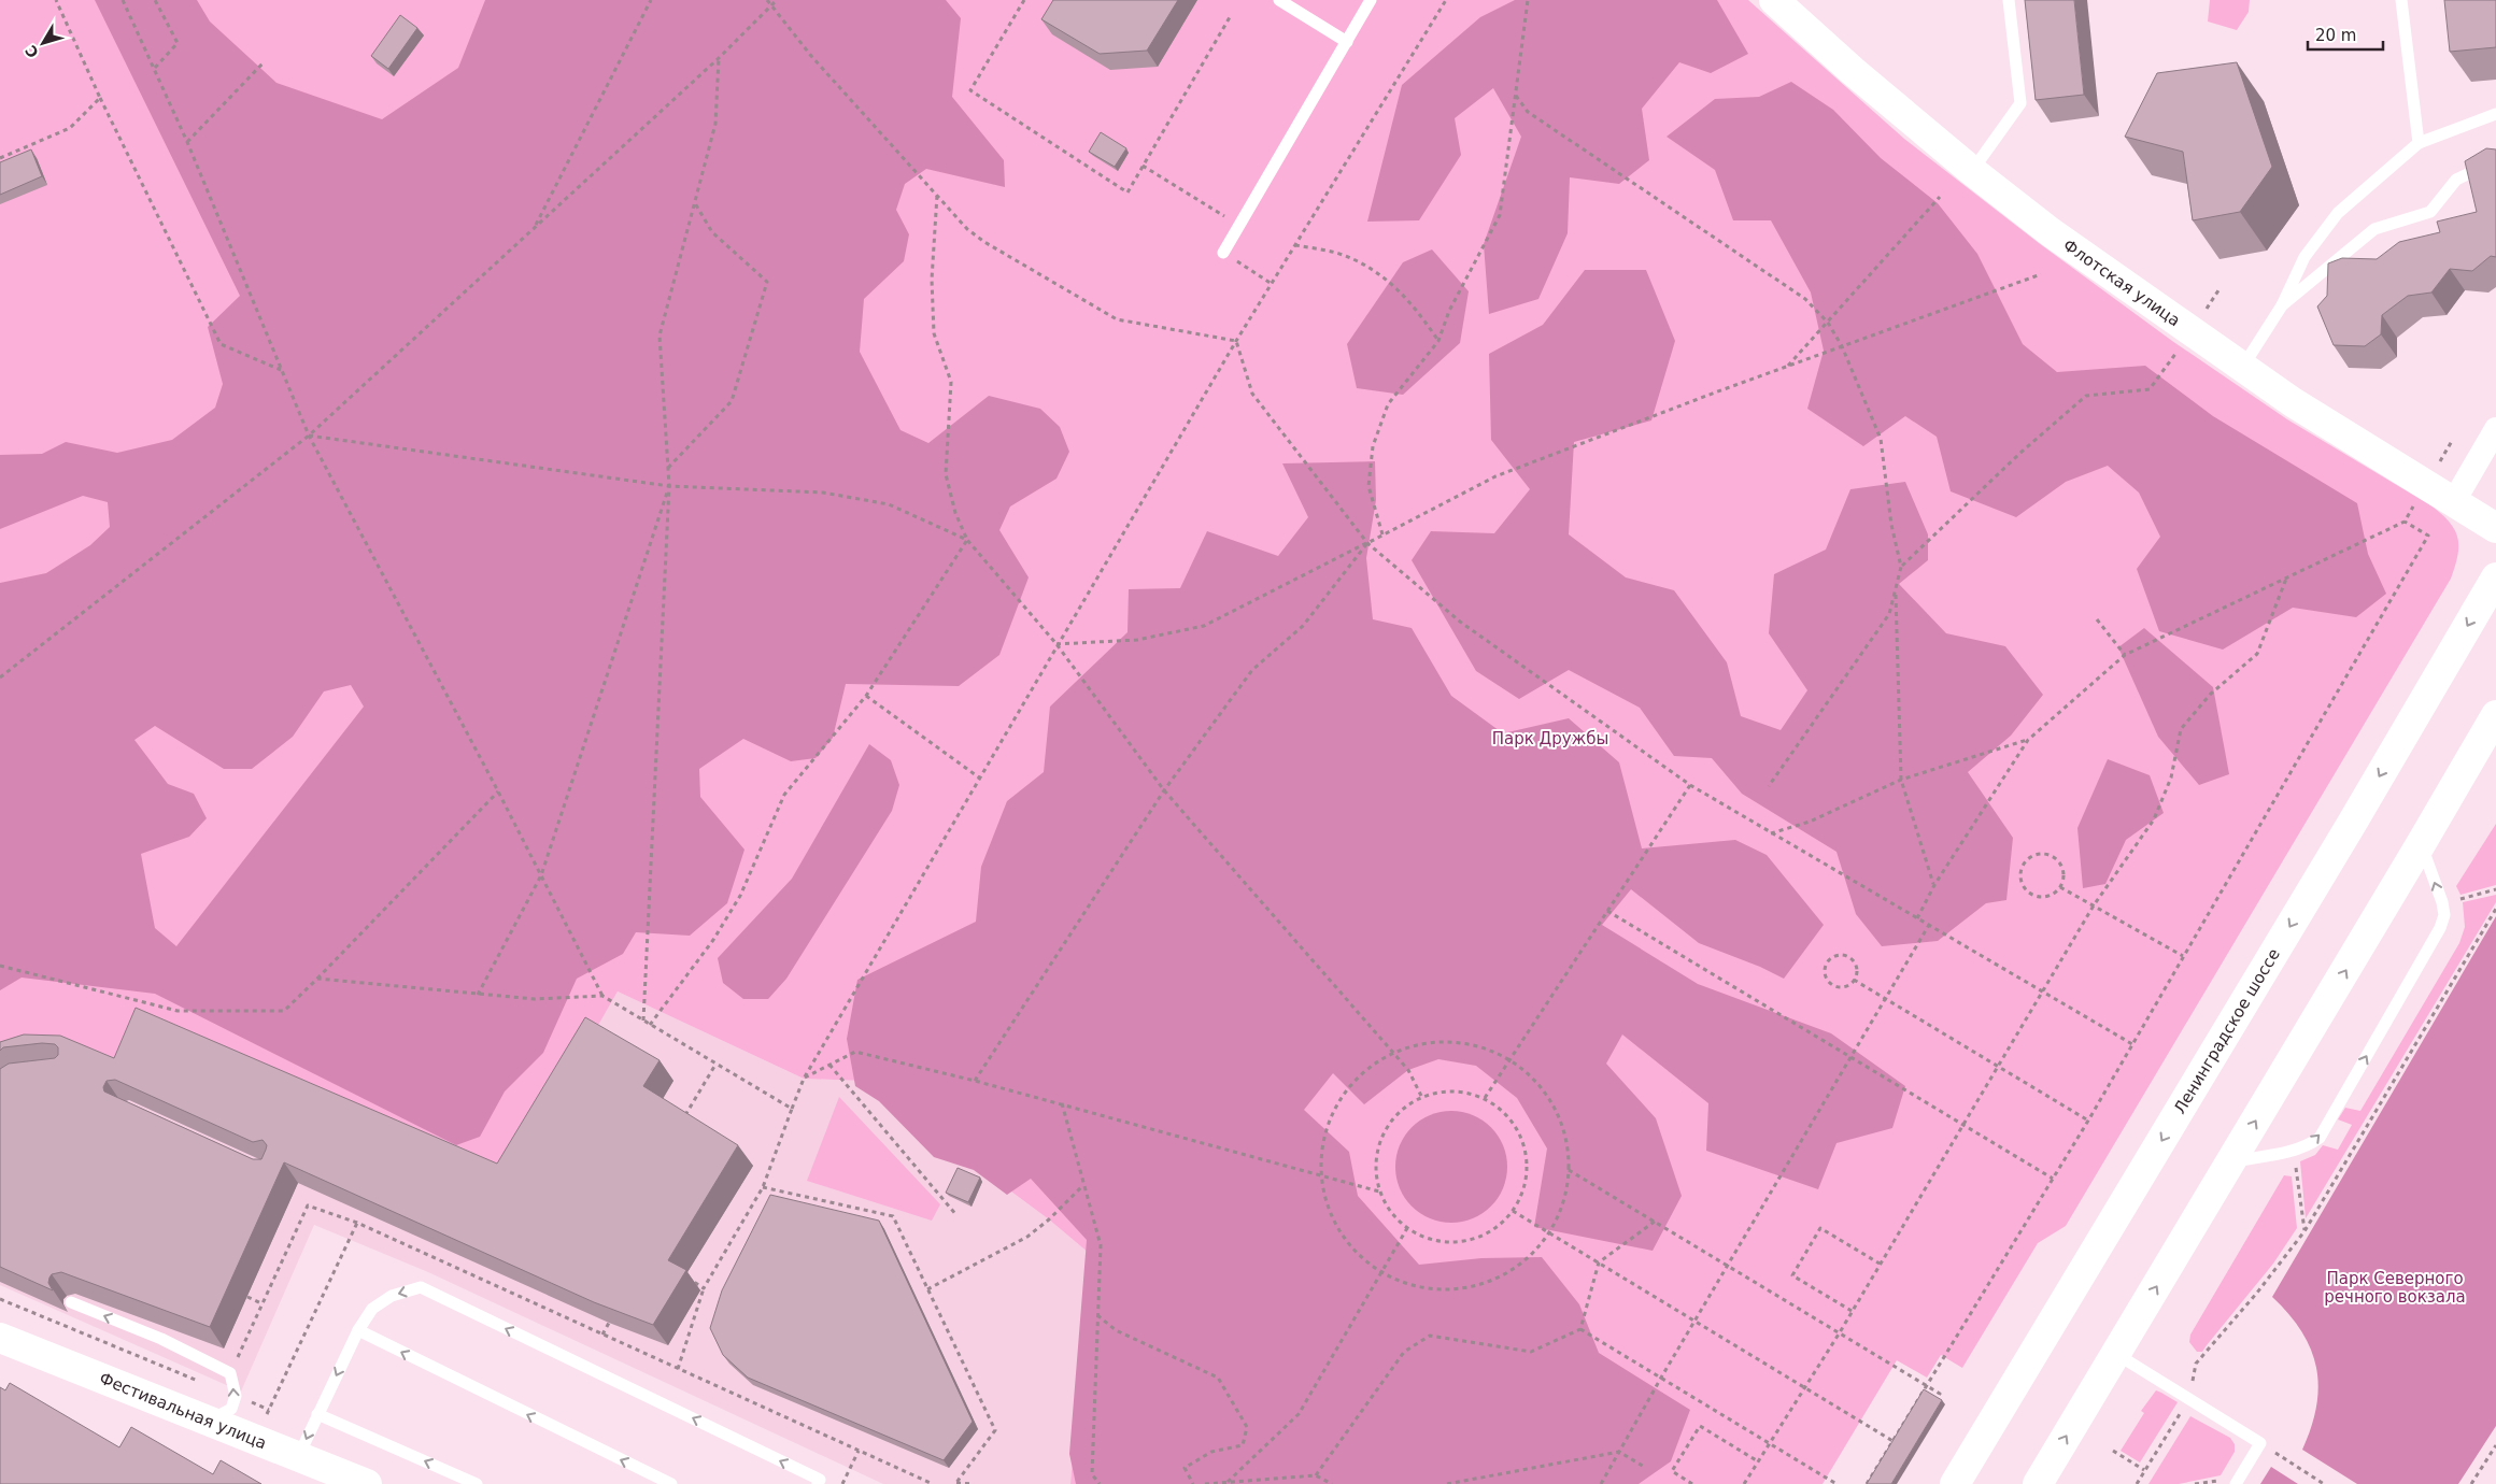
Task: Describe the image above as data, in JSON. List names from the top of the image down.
{
  "streets": {
    "main road": ["Флотская улица", "Ленинградское шоссе", "Фестивальная улица"]
  },
  "parks": ["Парк Дружбы", "Парк Северного речного вокзала"],
  "scale_bar": "20 m",
  "north": "bottom left"
}
